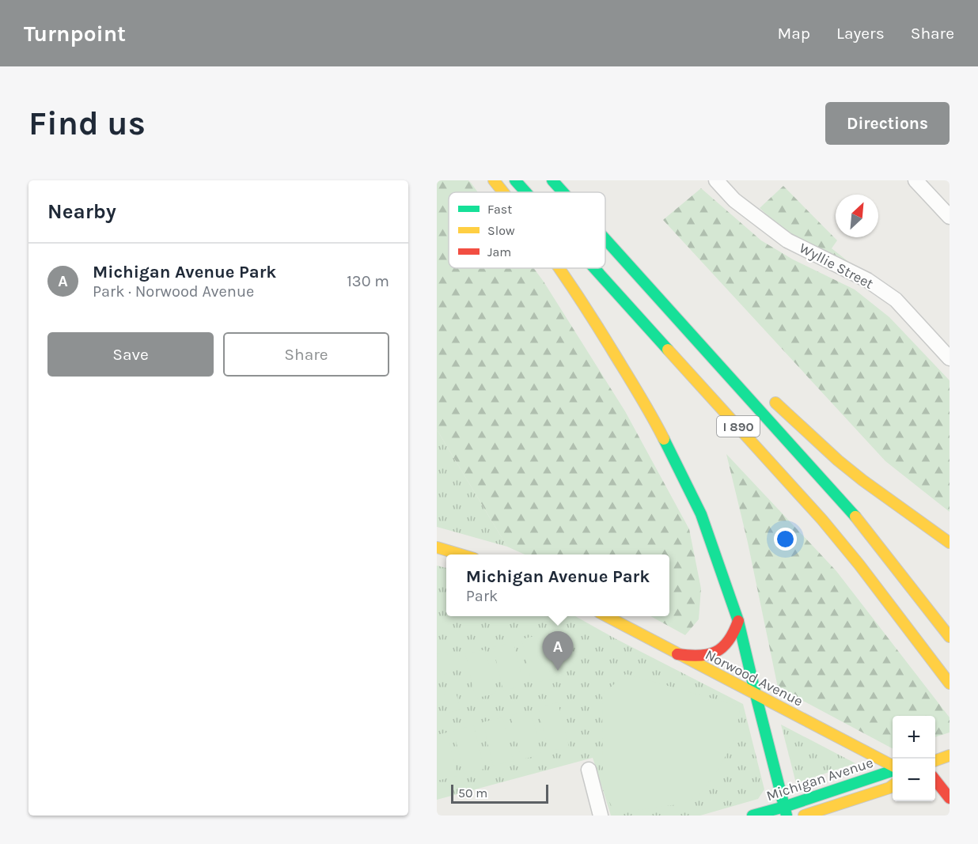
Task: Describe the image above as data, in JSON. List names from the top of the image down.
{
  "streets": {
    "main road": ["I 890", "Norwood Avenue", "Michigan Avenue"],
    "street": ["Wyllie Street"]
  },
  "legend": ["Fast", "Slow", "Jam"],
  "scale_bar": "50 m",
  "north": "top right",
  "page": {
    "header": "Turnpoint",
    "nav": ["Map", "Layers", "Share"],
    "buttons": [
      "Directions",
      ["Save", "Share"]
    ],
    "title": "Find us",
    "heading": "Nearby",
    "list": [
      {
        "mark": "A",
        "name": "Michigan Avenue Park",
        "note": "Park · Norwood Avenue",
        "value": "130 m"
      }
    ],
    "popup": ["Michigan Avenue Park", "Park"],
    "pins": "A",
    "map_buttons": ["+", "−"],
    "scale": "50 m"
  }
}
